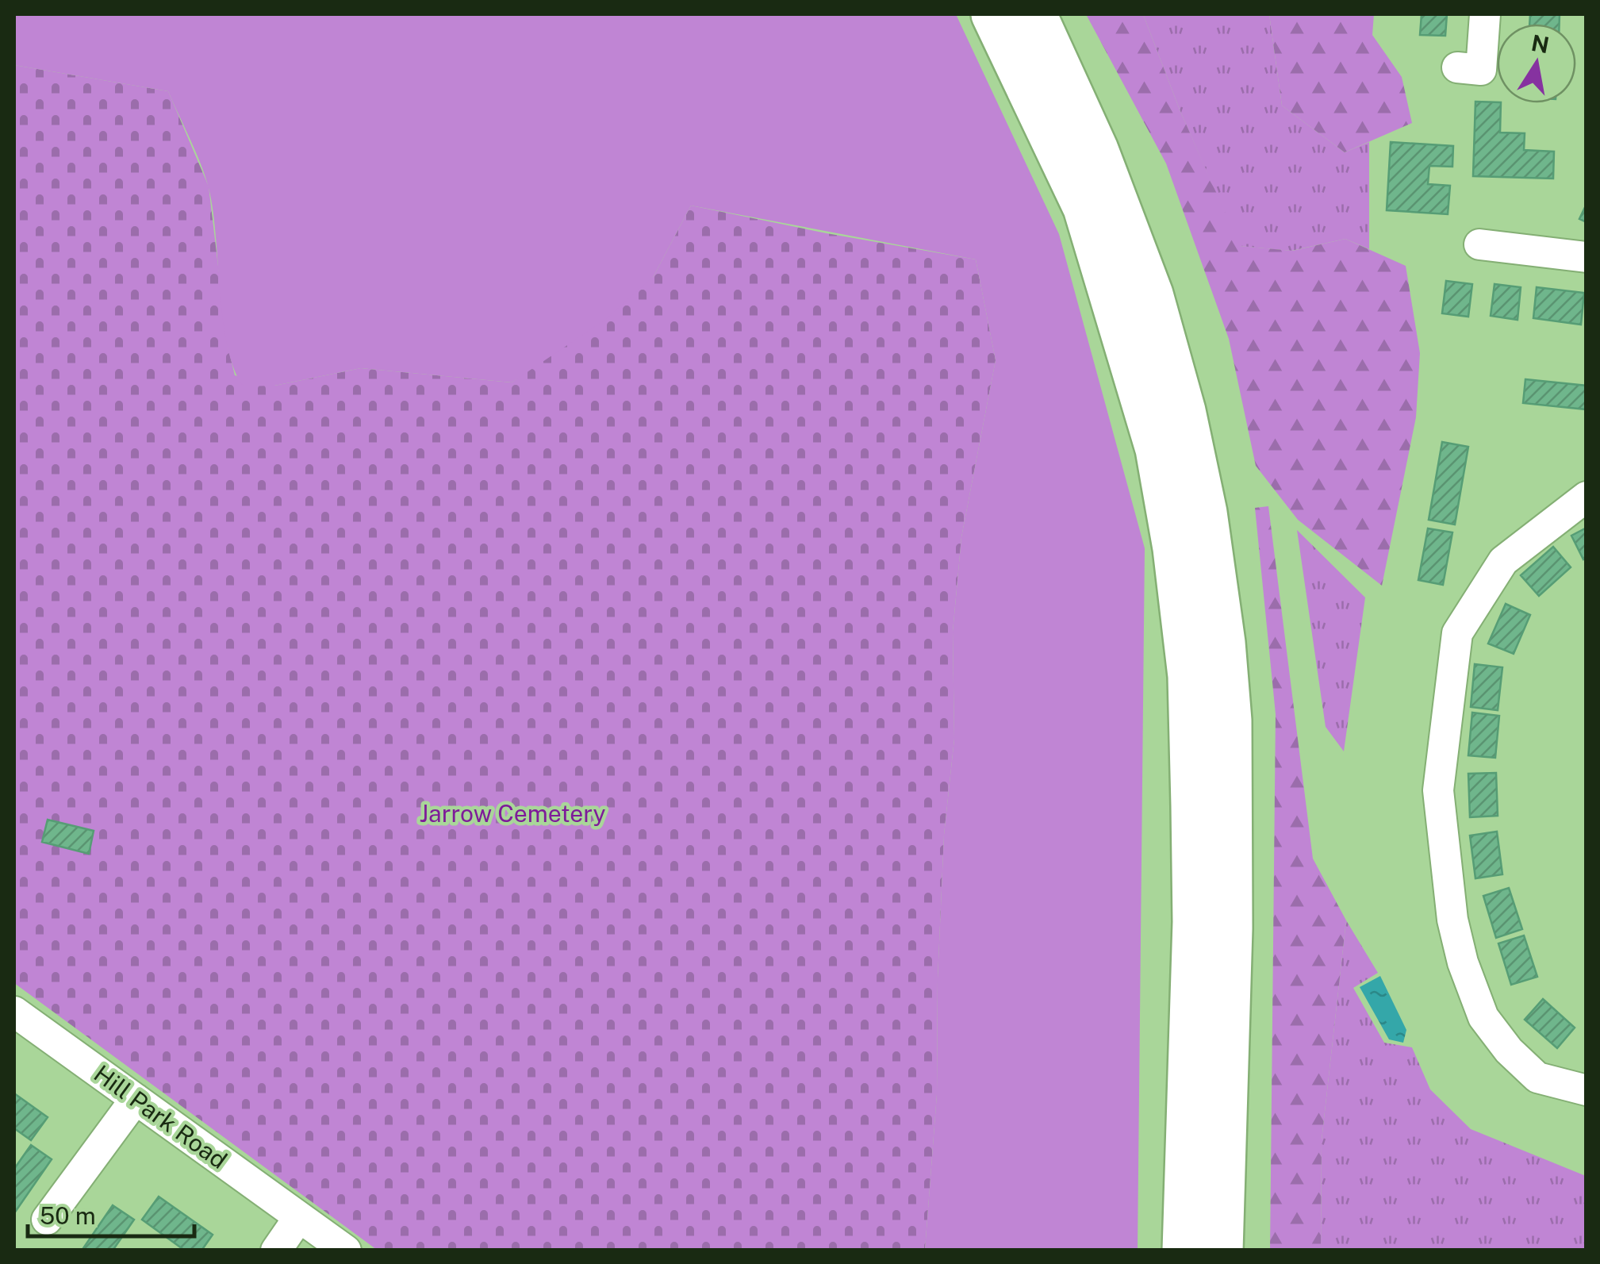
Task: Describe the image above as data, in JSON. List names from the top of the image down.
{
  "streets": {
    "street": ["Hill Park Road"]
  },
  "parks": ["Jarrow Cemetery"],
  "scale_bar": "50 m",
  "north": "top"
}
